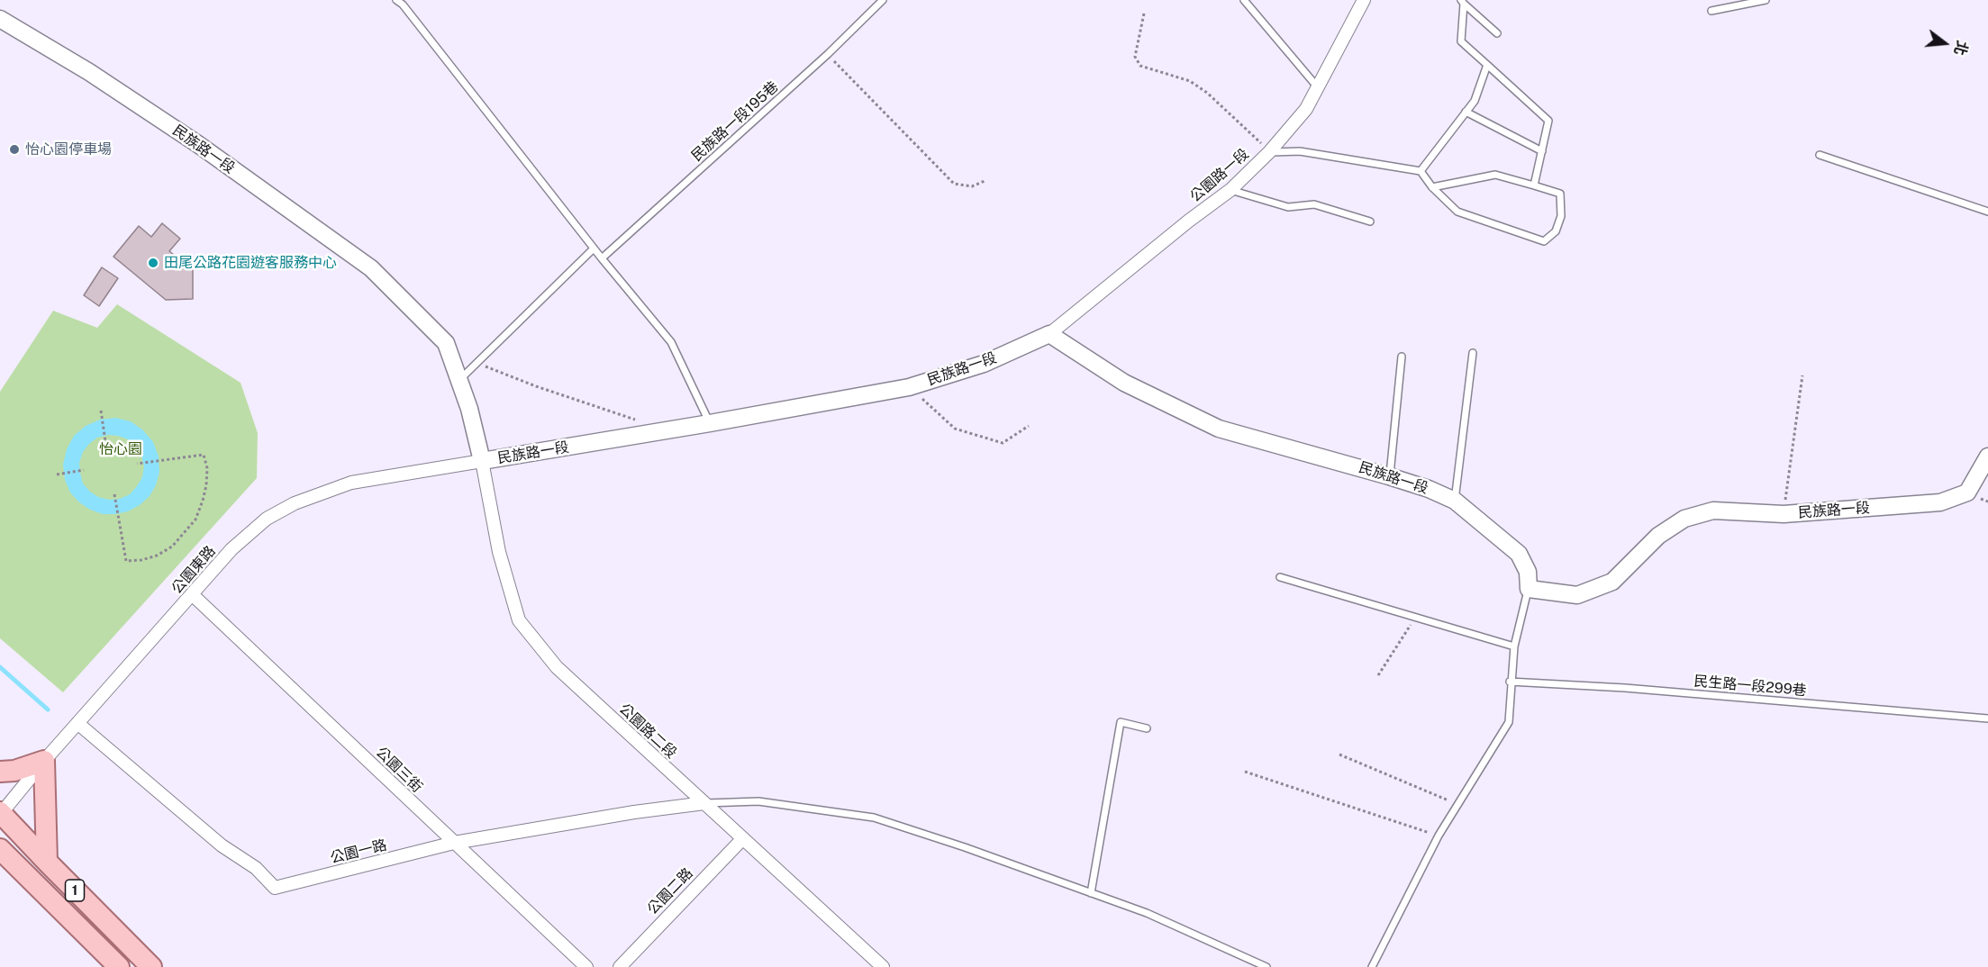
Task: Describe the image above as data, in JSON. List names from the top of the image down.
{
  "streets": {
    "main road": ["1"],
    "street": [
      "民族路一段",
      "公園路一段",
      "公園東路",
      "公園路二段",
      "公園三街",
      "公園一路",
      "公園二路"
    ],
    "lane": ["民族路一段195巷", "民生路一段299巷"]
  },
  "crossings": [
    ["民族路一段", "公園路一段"],
    ["民族路一段", "公園東路"],
    ["民族路一段", "公園路二段"],
    ["公園東路", "公園路二段"],
    ["公園東路", "公園三街"],
    ["公園東路", "公園一路"],
    ["公園東路", "1"],
    ["公園路二段", "公園一路"],
    ["公園路二段", "公園二路"],
    ["公園三街", "公園一路"]
  ],
  "parks": ["怡心園"],
  "places": ["怡心園停車場", "田尾公路花園遊客服務中心"],
  "north": "right"
}
